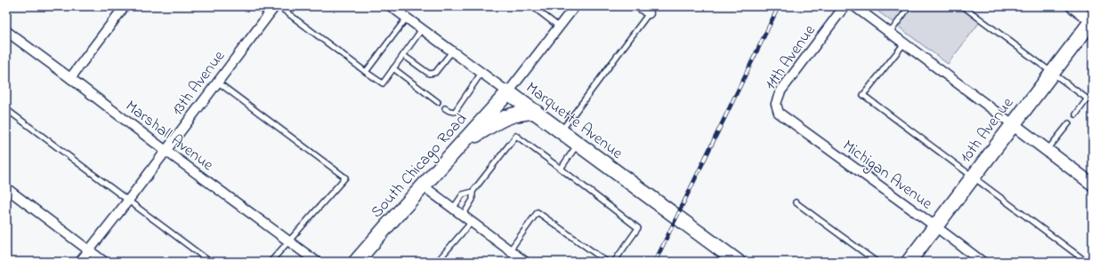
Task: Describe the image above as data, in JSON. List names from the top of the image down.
{
  "streets": {
    "main road": ["Marquette Avenue", "10th Avenue", "South Chicago Road"],
    "street": [
      "11th Avenue",
      "13th Avenue",
      "Marshall Avenue",
      "Michigan Avenue"
    ]
  },
  "crossings": [
    ["11th Avenue", "Michigan Avenue"],
    ["13th Avenue", "Marshall Avenue"],
    ["Marquette Avenue", "South Chicago Road"],
    ["10th Avenue", "Michigan Avenue"]
  ]
}
